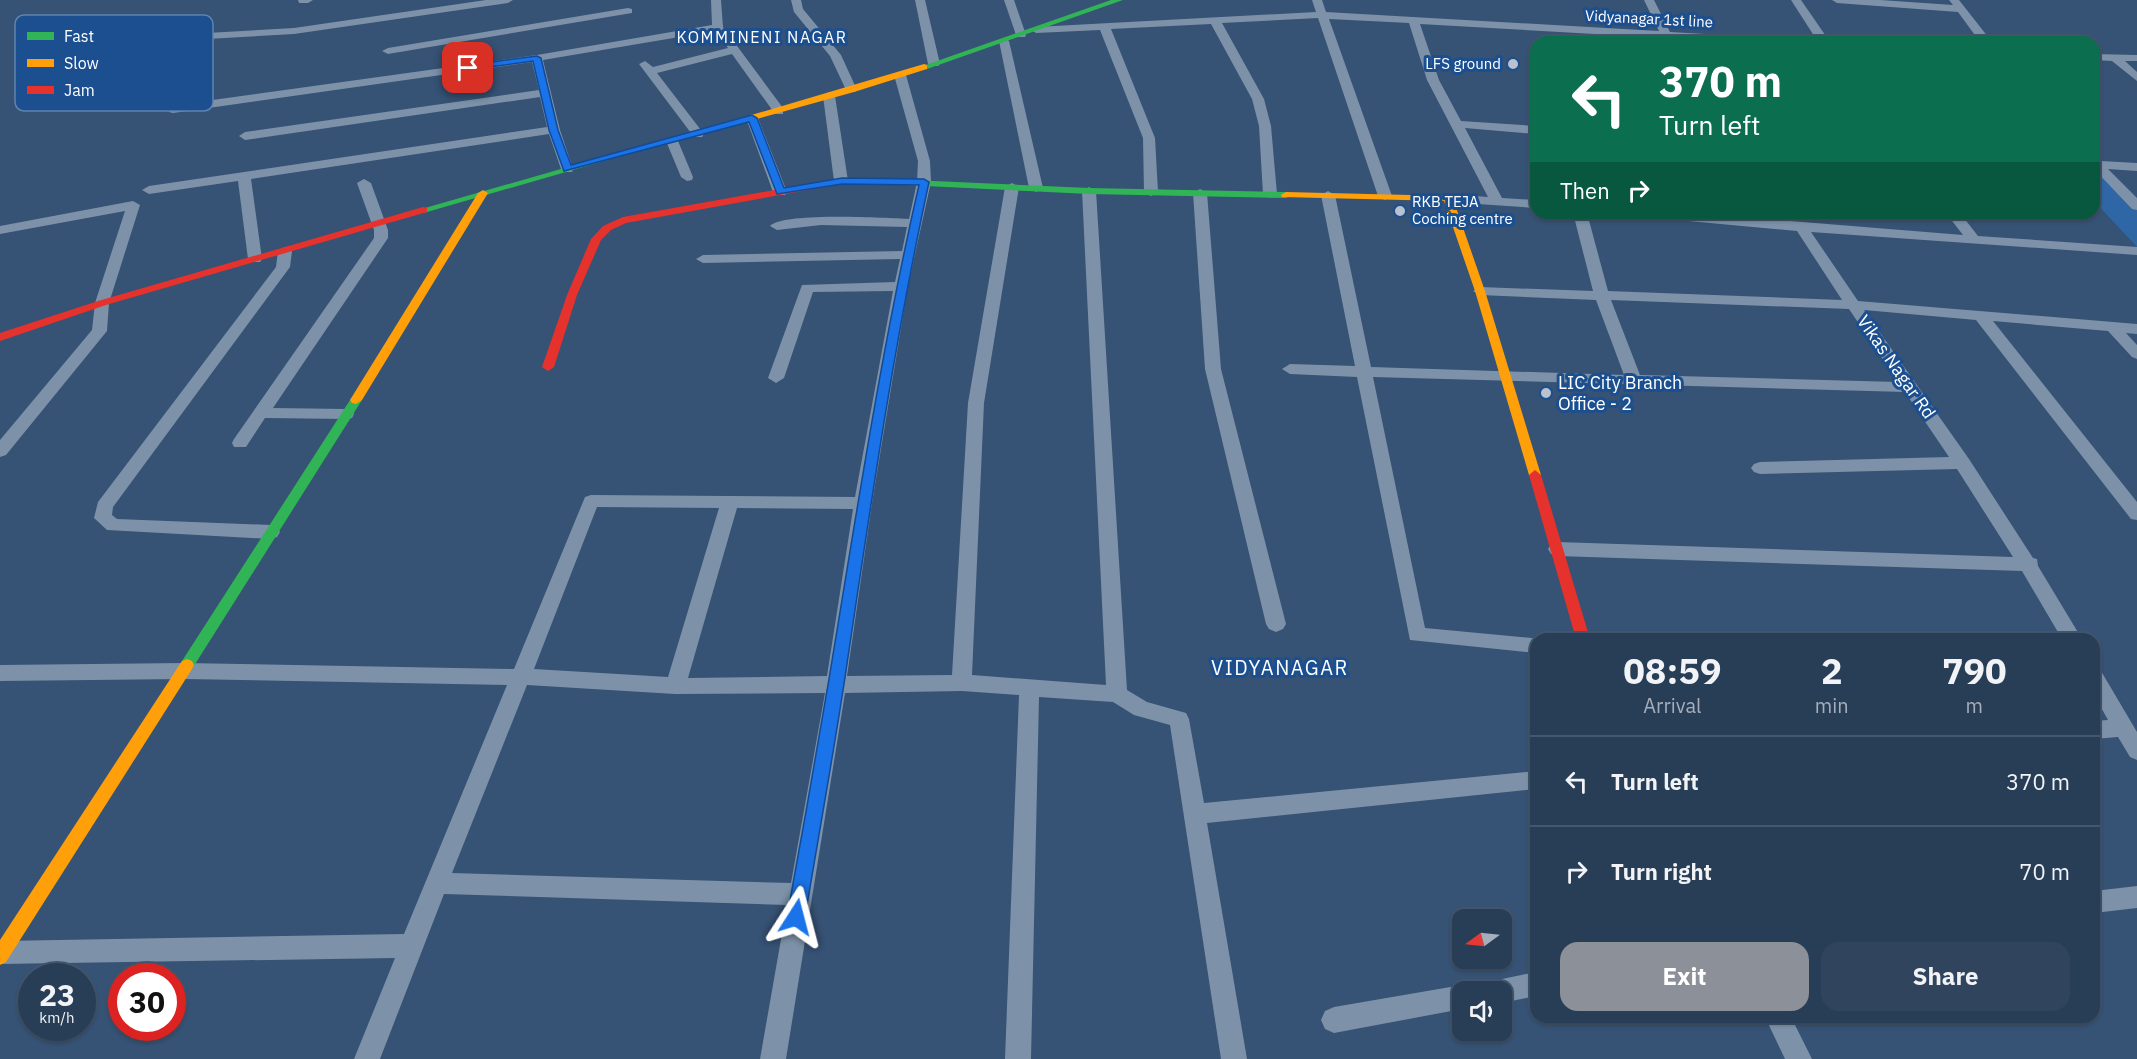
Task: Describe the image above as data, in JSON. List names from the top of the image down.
{
  "streets": {
    "street": ["Vidyanagar 1st line", "Vikas Nagar Rd"]
  },
  "districts": ["KOMMINENI NAGAR", "VIDYANAGAR"],
  "places": ["LFS ground", "RKB TEJA Coching centre", "LIC City Branch Office - 2"],
  "legend": ["Fast", "Slow", "Jam"],
  "north": "left",
  "page": {
    "turn": ["370 m", "Turn left"],
    "then": "Then",
    "eta": [
      "08:59",
      "Arrival",
      "2",
      "min",
      "790",
      "m"
    ],
    "list": [
      {
        "name": "Turn left",
        "value": "370 m"
      },
      {
        "name": "Turn right",
        "value": "70 m"
      }
    ],
    "buttons": ["Exit", "Share"],
    "speed": "23 km/h",
    "limit": "30"
  }
}
